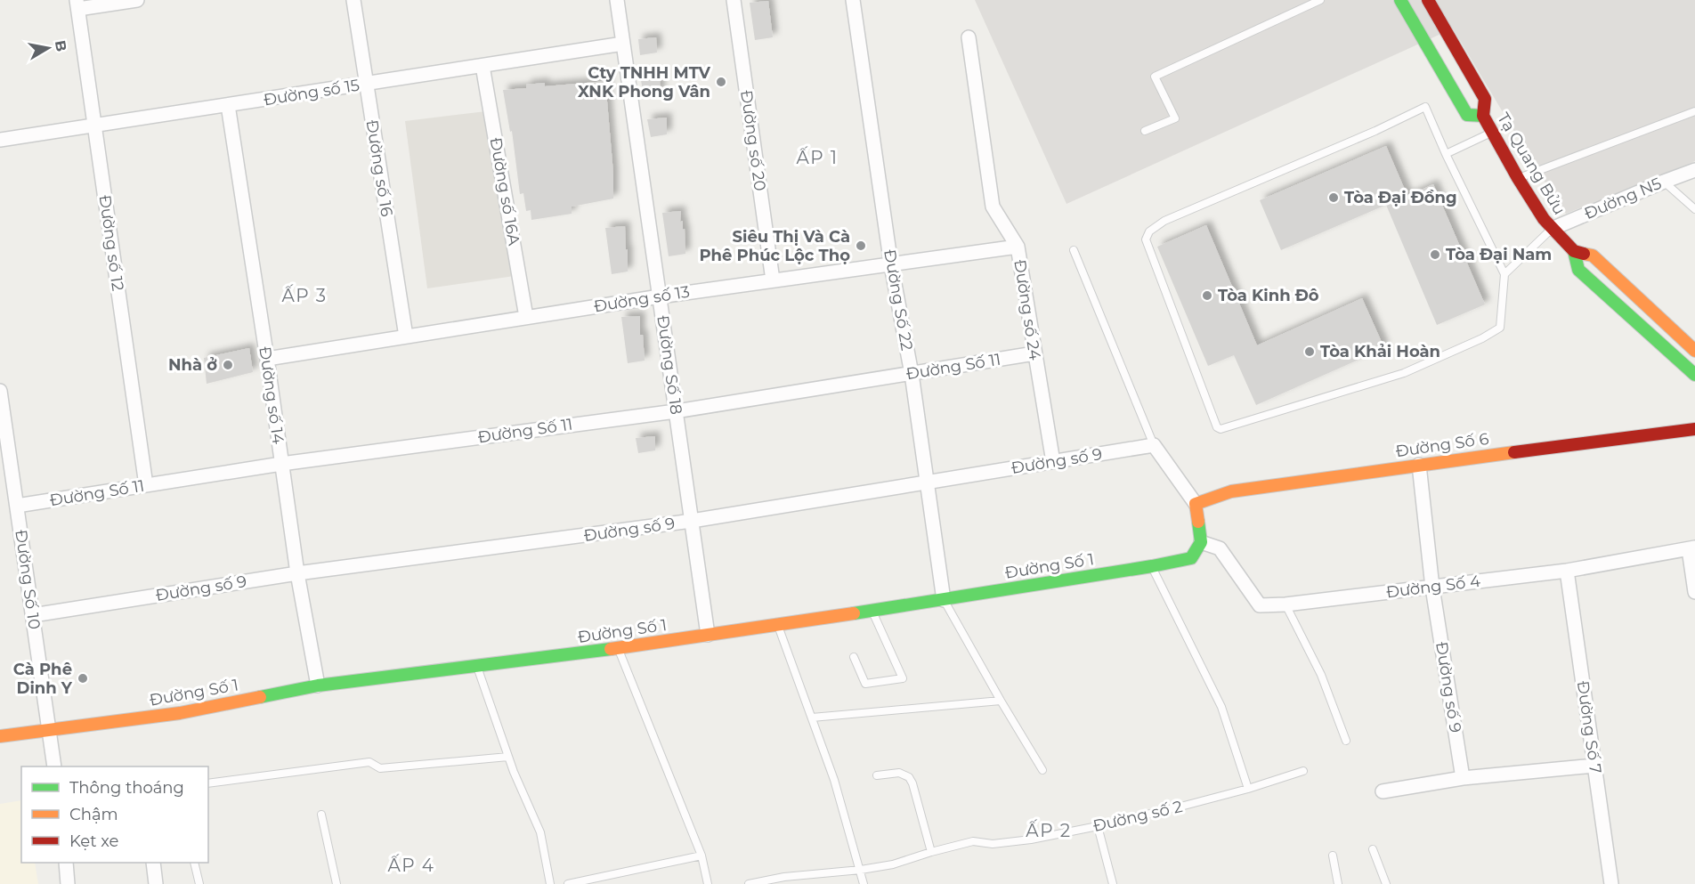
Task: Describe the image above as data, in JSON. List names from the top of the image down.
{
  "streets": {
    "street": [
      "Đường số 15",
      "Đường số 20",
      "Tạ Quang Bửu",
      "Đường số 16",
      "Đường số 16A",
      "Đường N5",
      "Đường số 12",
      "Đường số 13",
      "Đường Số 22",
      "Đường số 24",
      "Đường Số 18",
      "Đường Số 11",
      "Đường số 14",
      "Đường Số 6",
      "Đường số 9",
      "Đường Số 1",
      "Đường Số 10",
      "Đường Số 4",
      "Đường Số 7"
    ],
    "lane": ["Đường số 2"]
  },
  "crossings": [
    ["Đường số 15", "Đường số 16"],
    ["Đường số 15", "Đường số 16A"],
    ["Đường số 15", "Đường số 12"],
    ["Đường số 15", "Đường Số 18"],
    ["Đường số 15", "Đường số 14"],
    ["Đường số 20", "Đường số 13"],
    ["Tạ Quang Bửu", "Đường N5"],
    ["Đường số 16", "Đường số 13"],
    ["Đường số 16A", "Đường số 13"],
    ["Đường số 12", "Đường Số 11"],
    ["Đường số 13", "Đường Số 22"],
    ["Đường số 13", "Đường số 24"],
    ["Đường số 13", "Đường Số 18"],
    ["Đường số 13", "Đường số 14"],
    ["Đường Số 22", "Đường Số 11"],
    ["Đường Số 22", "Đường số 9"],
    ["Đường Số 22", "Đường Số 1"],
    ["Đường số 24", "Đường Số 11"],
    ["Đường số 24", "Đường số 9"],
    ["Đường Số 18", "Đường Số 11"],
    ["Đường Số 18", "Đường số 9"],
    ["Đường Số 18", "Đường Số 1"],
    ["Đường Số 11", "Đường số 14"],
    ["Đường Số 11", "Đường Số 10"],
    ["Đường số 14", "Đường số 9"],
    ["Đường số 14", "Đường Số 1"],
    ["Đường Số 6", "Đường số 9"],
    ["Đường số 9", "Đường Số 10"],
    ["Đường số 9", "Đường Số 4"],
    ["Đường Số 1", "Đường Số 10"],
    ["Đường Số 1", "Đường Số 4"],
    ["Đường Số 4", "Đường Số 7"]
  ],
  "districts": [
    "ẤP 1",
    "ẤP 3",
    "ẤP 2",
    "ẤP 4"
  ],
  "places": [
    "Cty TNHH MTV XNK Phong Vân",
    "Tòa Đại Đồng",
    "Siêu Thị Và Cà Phê Phúc Lộc Thọ",
    "Tòa Đại Nam",
    "Tòa Kinh Đô",
    "Tòa Khải Hoàn",
    "Nhà ở",
    "Cà Phê Dinh Y"
  ],
  "legend": ["Thông thoáng", "Chậm", "Kẹt xe"],
  "north": "right"
}
